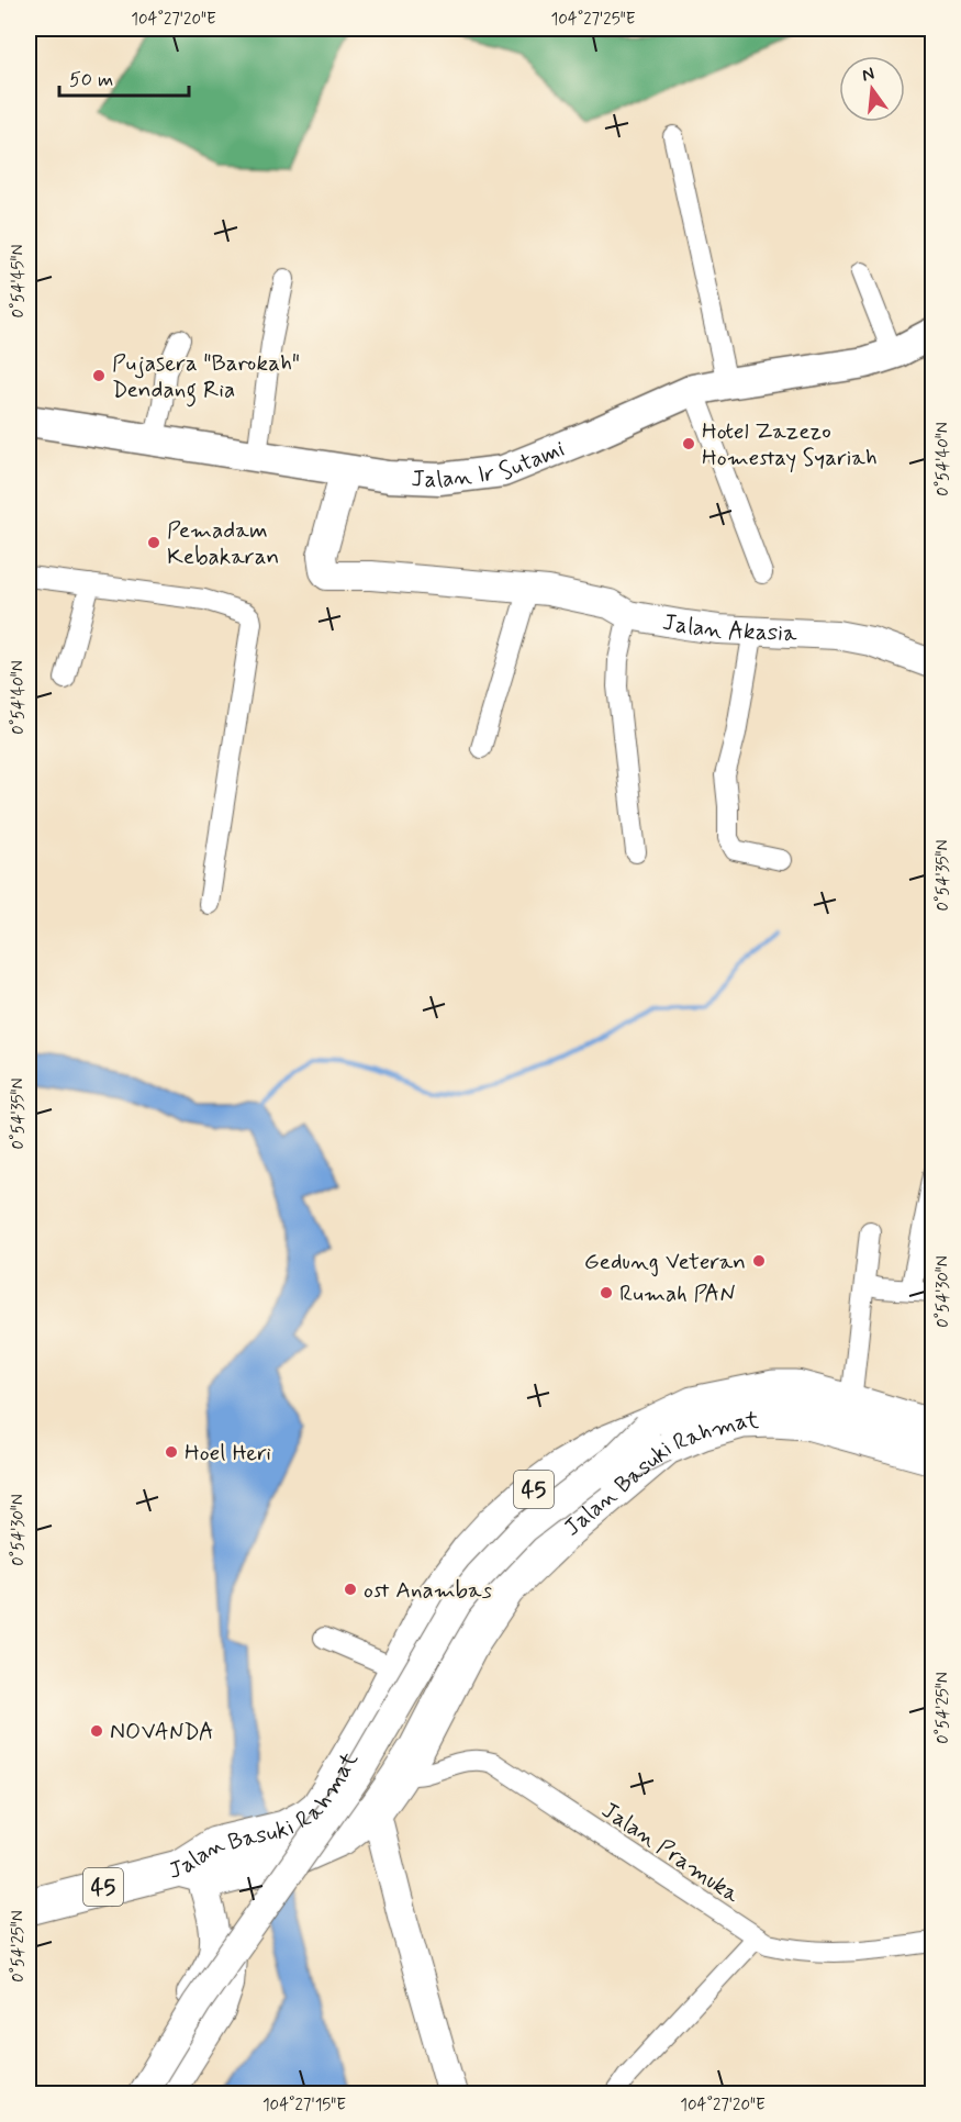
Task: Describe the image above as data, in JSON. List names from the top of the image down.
{
  "streets": {
    "highway": ["Jalan Basuki Rahmat", "45"],
    "main road": ["Jalan Ir Sutami", "Jalan Akasia"],
    "street": ["Jalan Pramuka"]
  },
  "crossings": [
    ["Jalan Ir Sutami", "Jalan Akasia"],
    ["Jalan Basuki Rahmat", "45"],
    ["Jalan Basuki Rahmat", "Jalan Pramuka"]
  ],
  "places": [
    "Pujasera \"Barokah\" Dendang Ria",
    "Hotel Zazezo Homestay Syariah",
    "Pemadam Kebakaran",
    "Gedung Veteran",
    "Rumah PAN",
    "Hoel Heri",
    "ost Anambas",
    "NOVANDA"
  ],
  "scale_bar": "50 m",
  "north": "top",
  "coordinates": [
    "104°27'20\"E",
    "104°27'25\"E",
    "0°54'45\"N",
    "0°54'40\"N",
    "0°54'35\"N",
    "0°54'30\"N",
    "0°54'25\"N",
    "104°27'15\"E"
  ]
}
